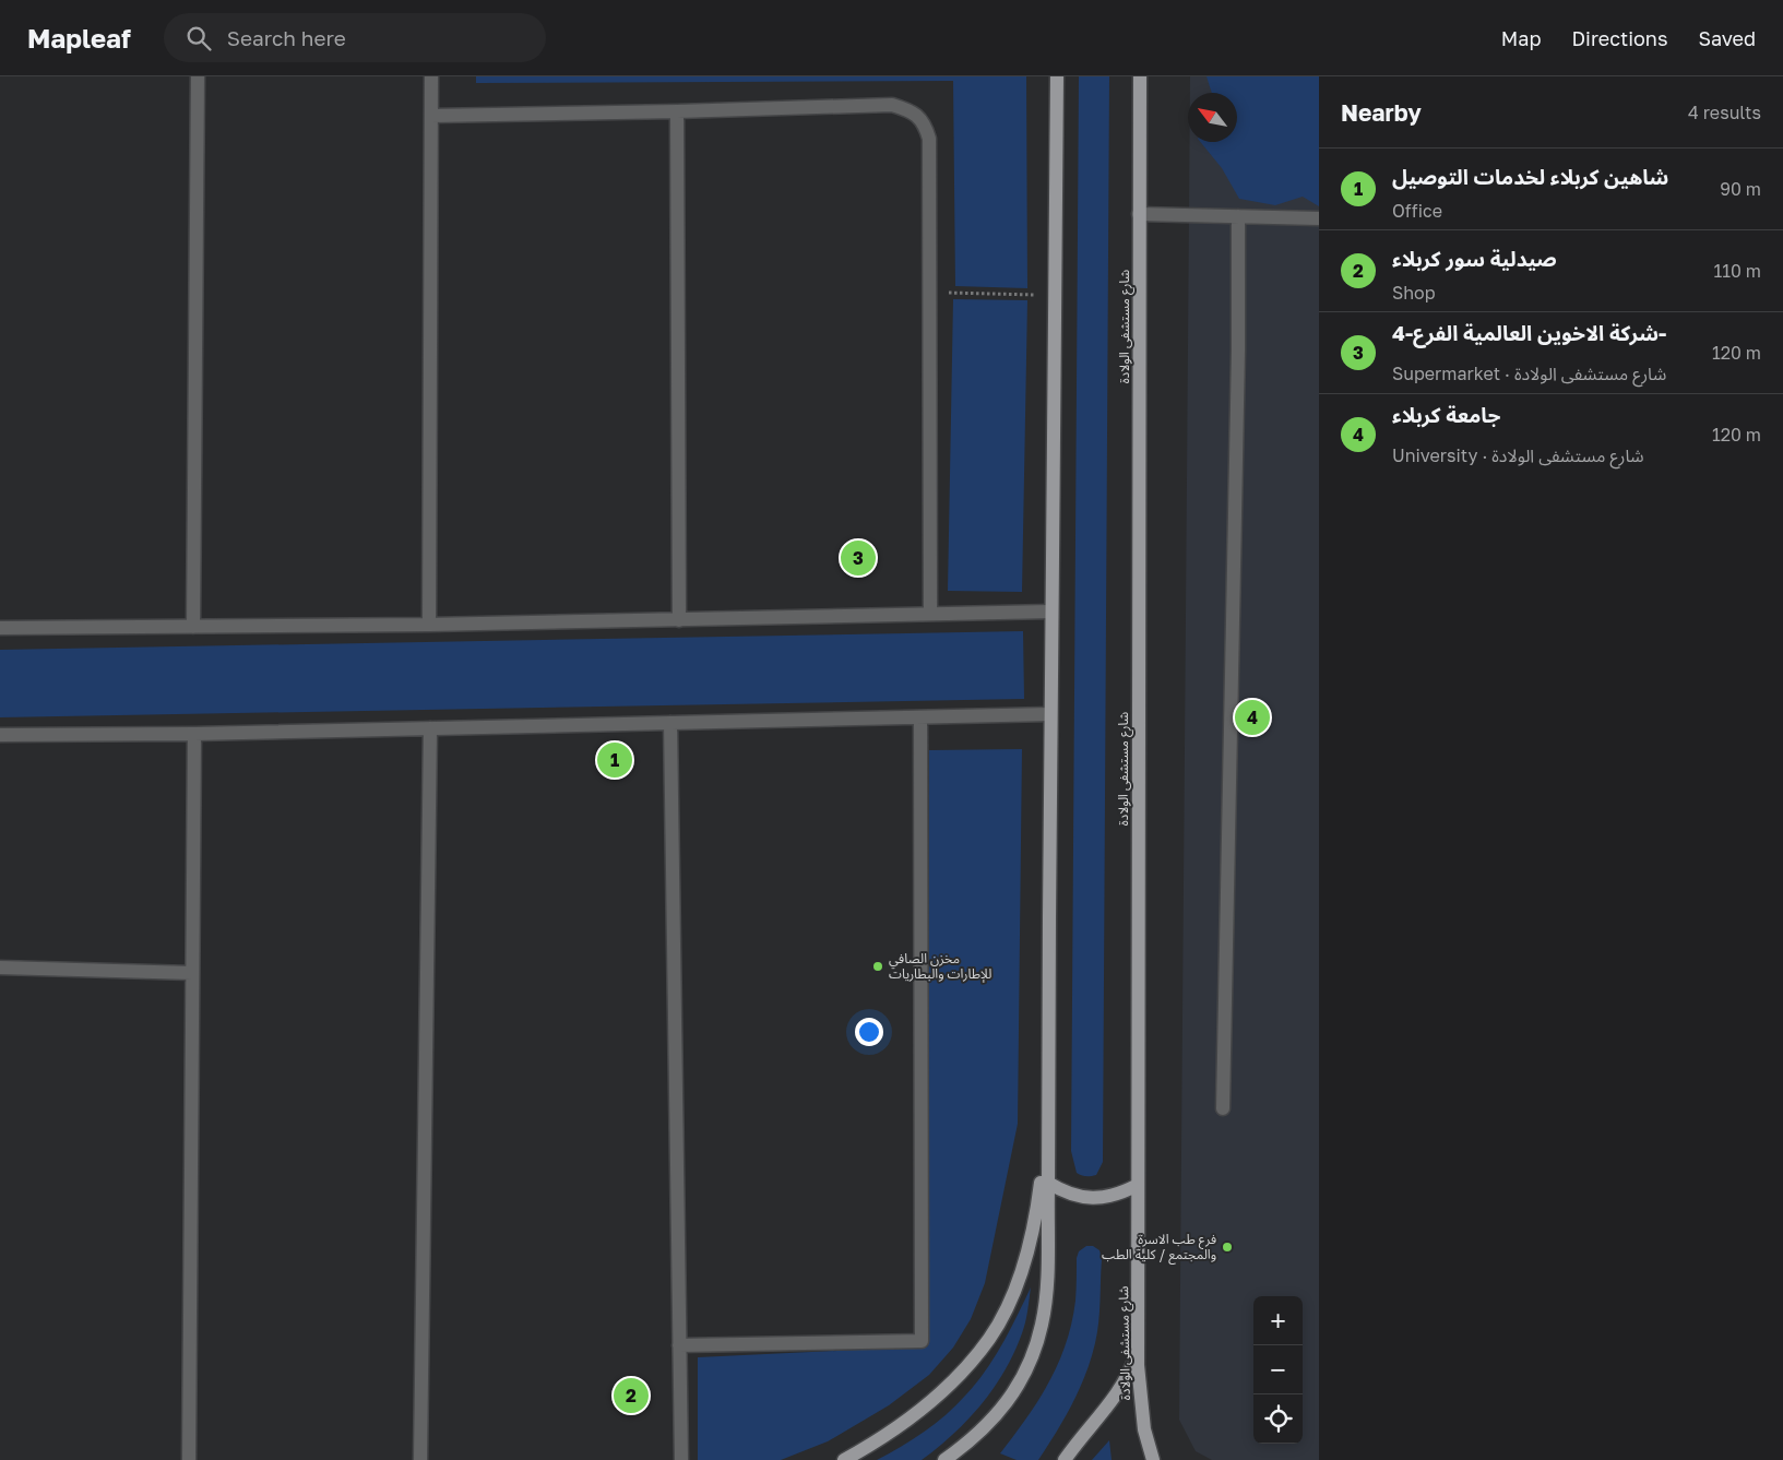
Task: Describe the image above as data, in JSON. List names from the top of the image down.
{
  "streets": {
    "main road": ["شارع مستشفى الولادة"]
  },
  "places": ["مخزن الصافي للإطارات والبطاريات", "فرع طب الاسرة والمجتمع / كلية الطب"],
  "north": "top left",
  "page": {
    "header": "Mapleaf",
    "search": "Search here",
    "nav": ["Map", "Directions", "Saved"],
    "heading": ["Nearby", "4 results"],
    "list": [
      {
        "mark": "1",
        "name": "شاهين كربلاء لخدمات التوصيل",
        "note": "Office",
        "value": "90 m"
      },
      {
        "mark": "2",
        "name": "صيدلية سور كربلاء",
        "note": "Shop",
        "value": "110 m"
      },
      {
        "mark": "3",
        "name": "شركة الاخوين العالمية الفرع-4-",
        "note": "Supermarket · شارع مستشفى الولادة",
        "value": "120 m"
      },
      {
        "mark": "4",
        "name": "جامعة كربلاء",
        "note": "University · شارع مستشفى الولادة",
        "value": "120 m"
      }
    ],
    "pins": [
      "3",
      "4",
      "1",
      "2"
    ],
    "map_buttons": ["+", "−"]
  }
}
